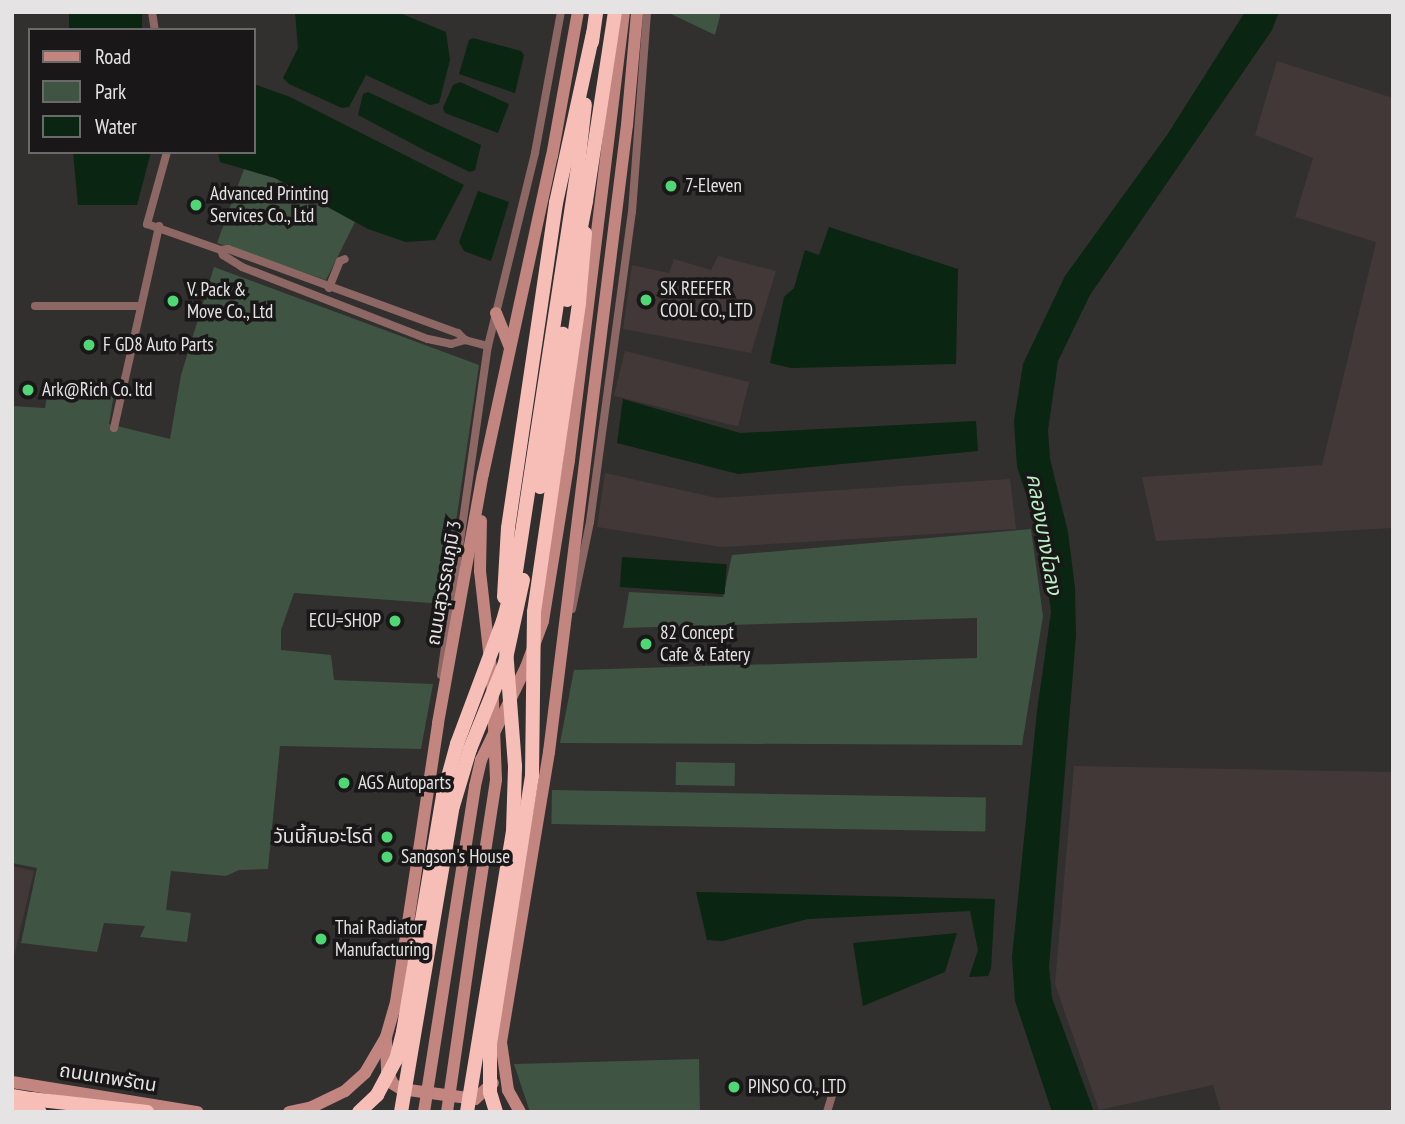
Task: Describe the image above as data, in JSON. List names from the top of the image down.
{
  "streets": {
    "main road": ["ถนนสุวรรณภูมิ 3", "ถนนเทพรัตน"]
  },
  "water": ["คลองบางโฉลง"],
  "places": [
    "7-Eleven",
    "Advanced Printing Services Co., Ltd",
    "SK REEFER COOL CO., LTD",
    "V. Pack & Move Co., Ltd",
    "F GD8 Auto Parts",
    "Ark@Rich Co. ltd",
    "ECU=SHOP",
    "82 Concept Cafe & Eatery",
    "AGS Autoparts",
    "วันนี้กินอะไรดี",
    "Sangson's House",
    "Thai Radiator Manufacturing",
    "PINSO CO., LTD"
  ],
  "legend": ["Road", "Park", "Water"]
}
